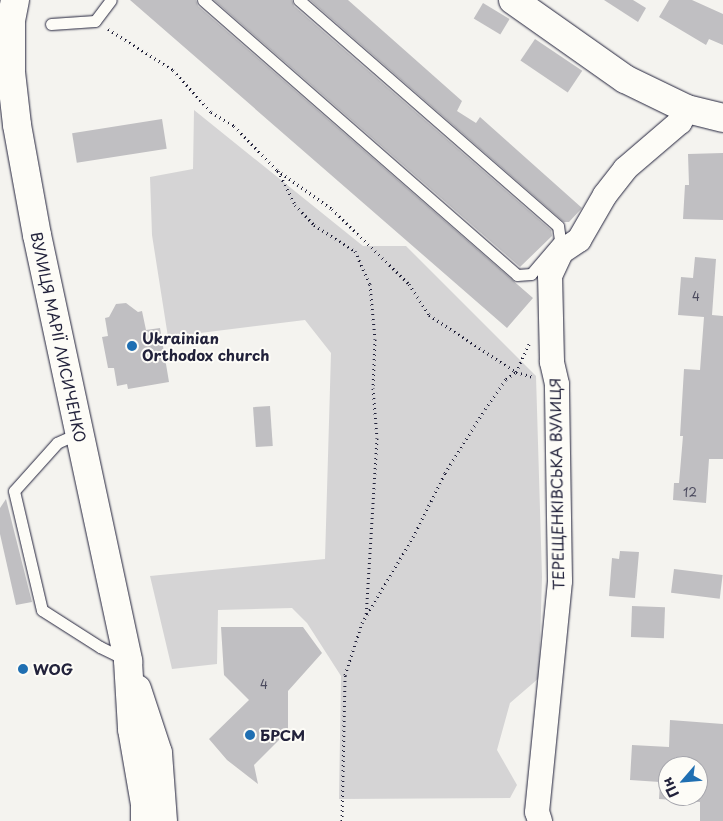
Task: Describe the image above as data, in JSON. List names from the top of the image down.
{
  "streets": {
    "main road": ["ВУЛИЦЯ МАРІЇ ЛИСИЧЕНКО"],
    "street": ["ТЕРЕЩЕНКІВСЬКА ВУЛИЦЯ"]
  },
  "places": ["Ukrainian Orthodox church", "WOG", "БРСМ"],
  "house_numbers": ["4", "12", "4"],
  "north": "bottom left"
}
